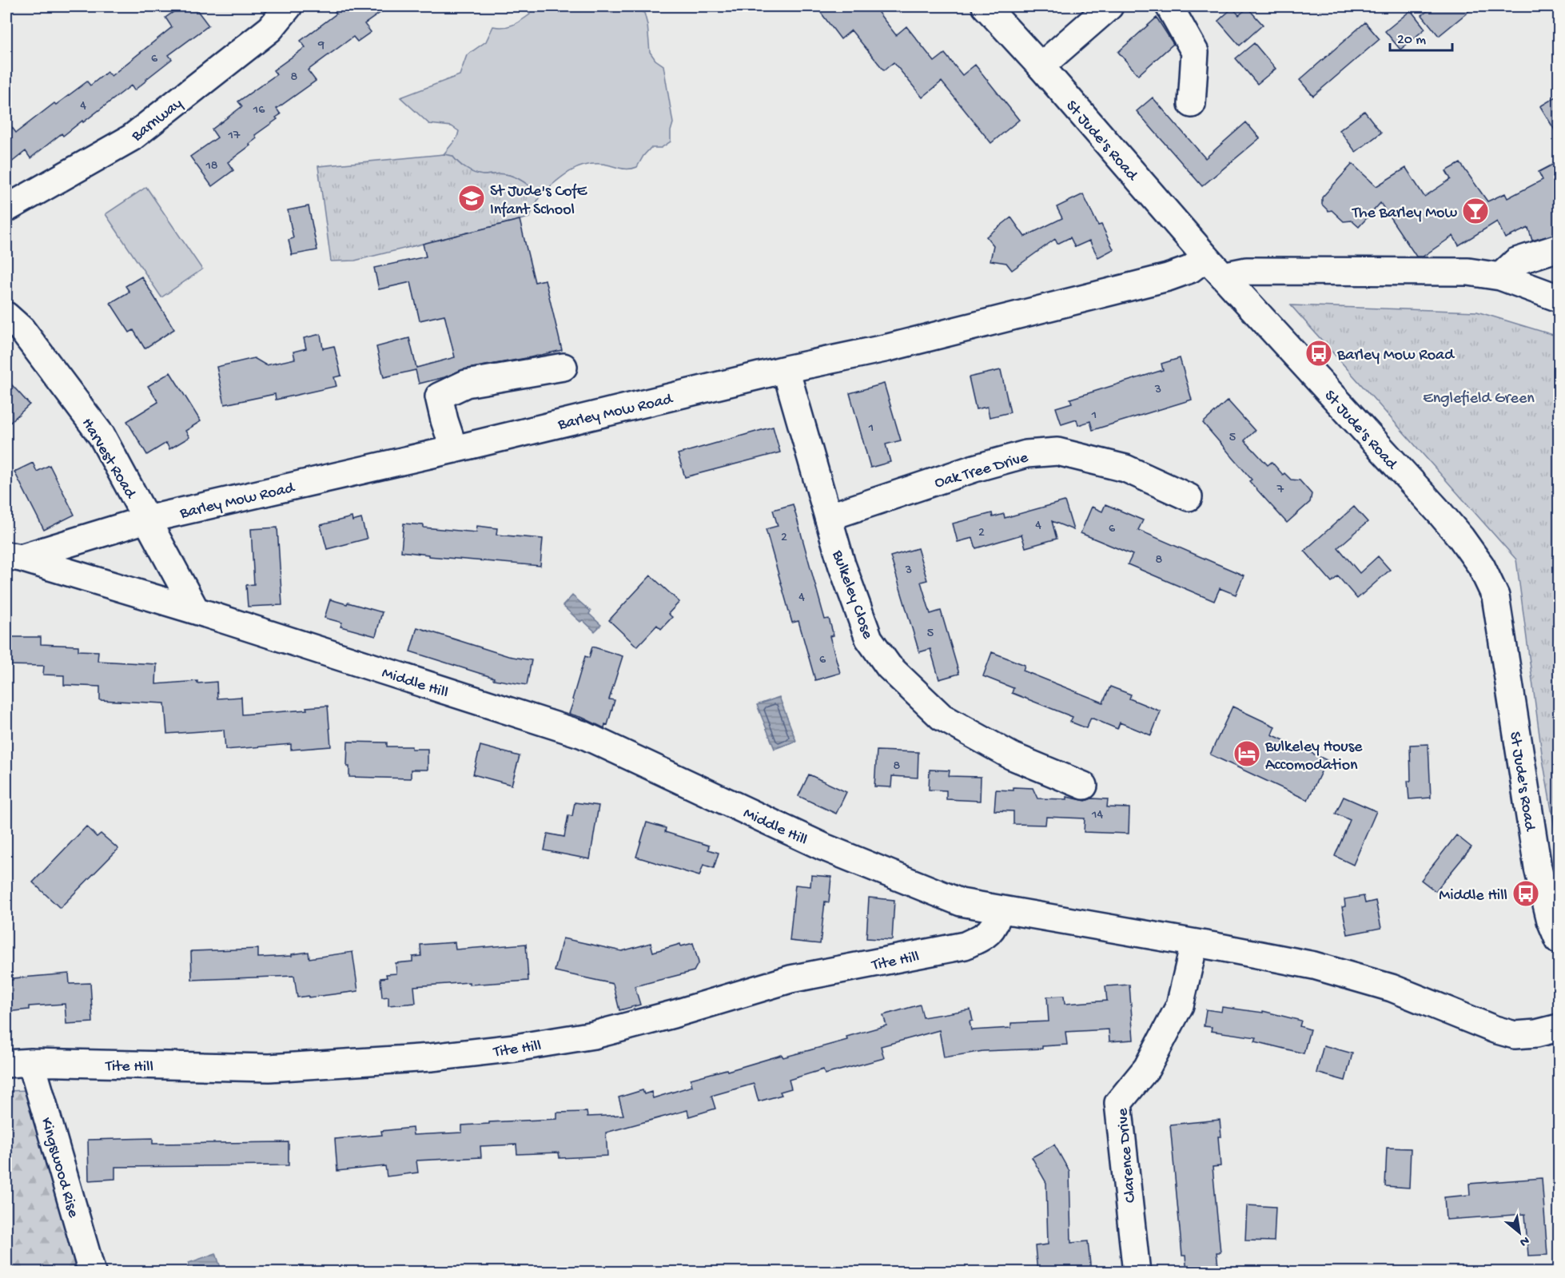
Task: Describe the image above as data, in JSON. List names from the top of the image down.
{
  "streets": {
    "street": [
      "Barnway",
      "St Jude's Road",
      "Barley Mow Road",
      "Harvest Road",
      "Oak Tree Drive",
      "Bulkeley Close",
      "Middle Hill",
      "Tite Hill",
      "Clarence Drive",
      "Kingswood Rise"
    ]
  },
  "crossings": [
    ["St Jude's Road", "Barley Mow Road"],
    ["Barley Mow Road", "Harvest Road"],
    ["Barley Mow Road", "Bulkeley Close"],
    ["Barley Mow Road", "Middle Hill"],
    ["Harvest Road", "Middle Hill"],
    ["Oak Tree Drive", "Bulkeley Close"],
    ["Middle Hill", "Tite Hill"],
    ["Middle Hill", "Clarence Drive"],
    ["Tite Hill", "Kingswood Rise"]
  ],
  "parks": ["Englefield Green"],
  "places": {
    "school or university": ["St Jude's CofE Infant School"],
    "bar": ["The Barley Mow"],
    "bus stop": ["Barley Mow Road", "Middle Hill"],
    "hotel": ["Bulkeley House Accomodation"]
  },
  "house_numbers": [
    "9",
    "6",
    "8",
    "4",
    "16",
    "17",
    "18",
    "3",
    "1",
    "1",
    "5",
    "7",
    "4",
    "6",
    "2",
    "2",
    "8",
    "3",
    "4",
    "5",
    "6",
    "8",
    "14"
  ],
  "scale_bar": "20 m",
  "north": "bottom right"
}
